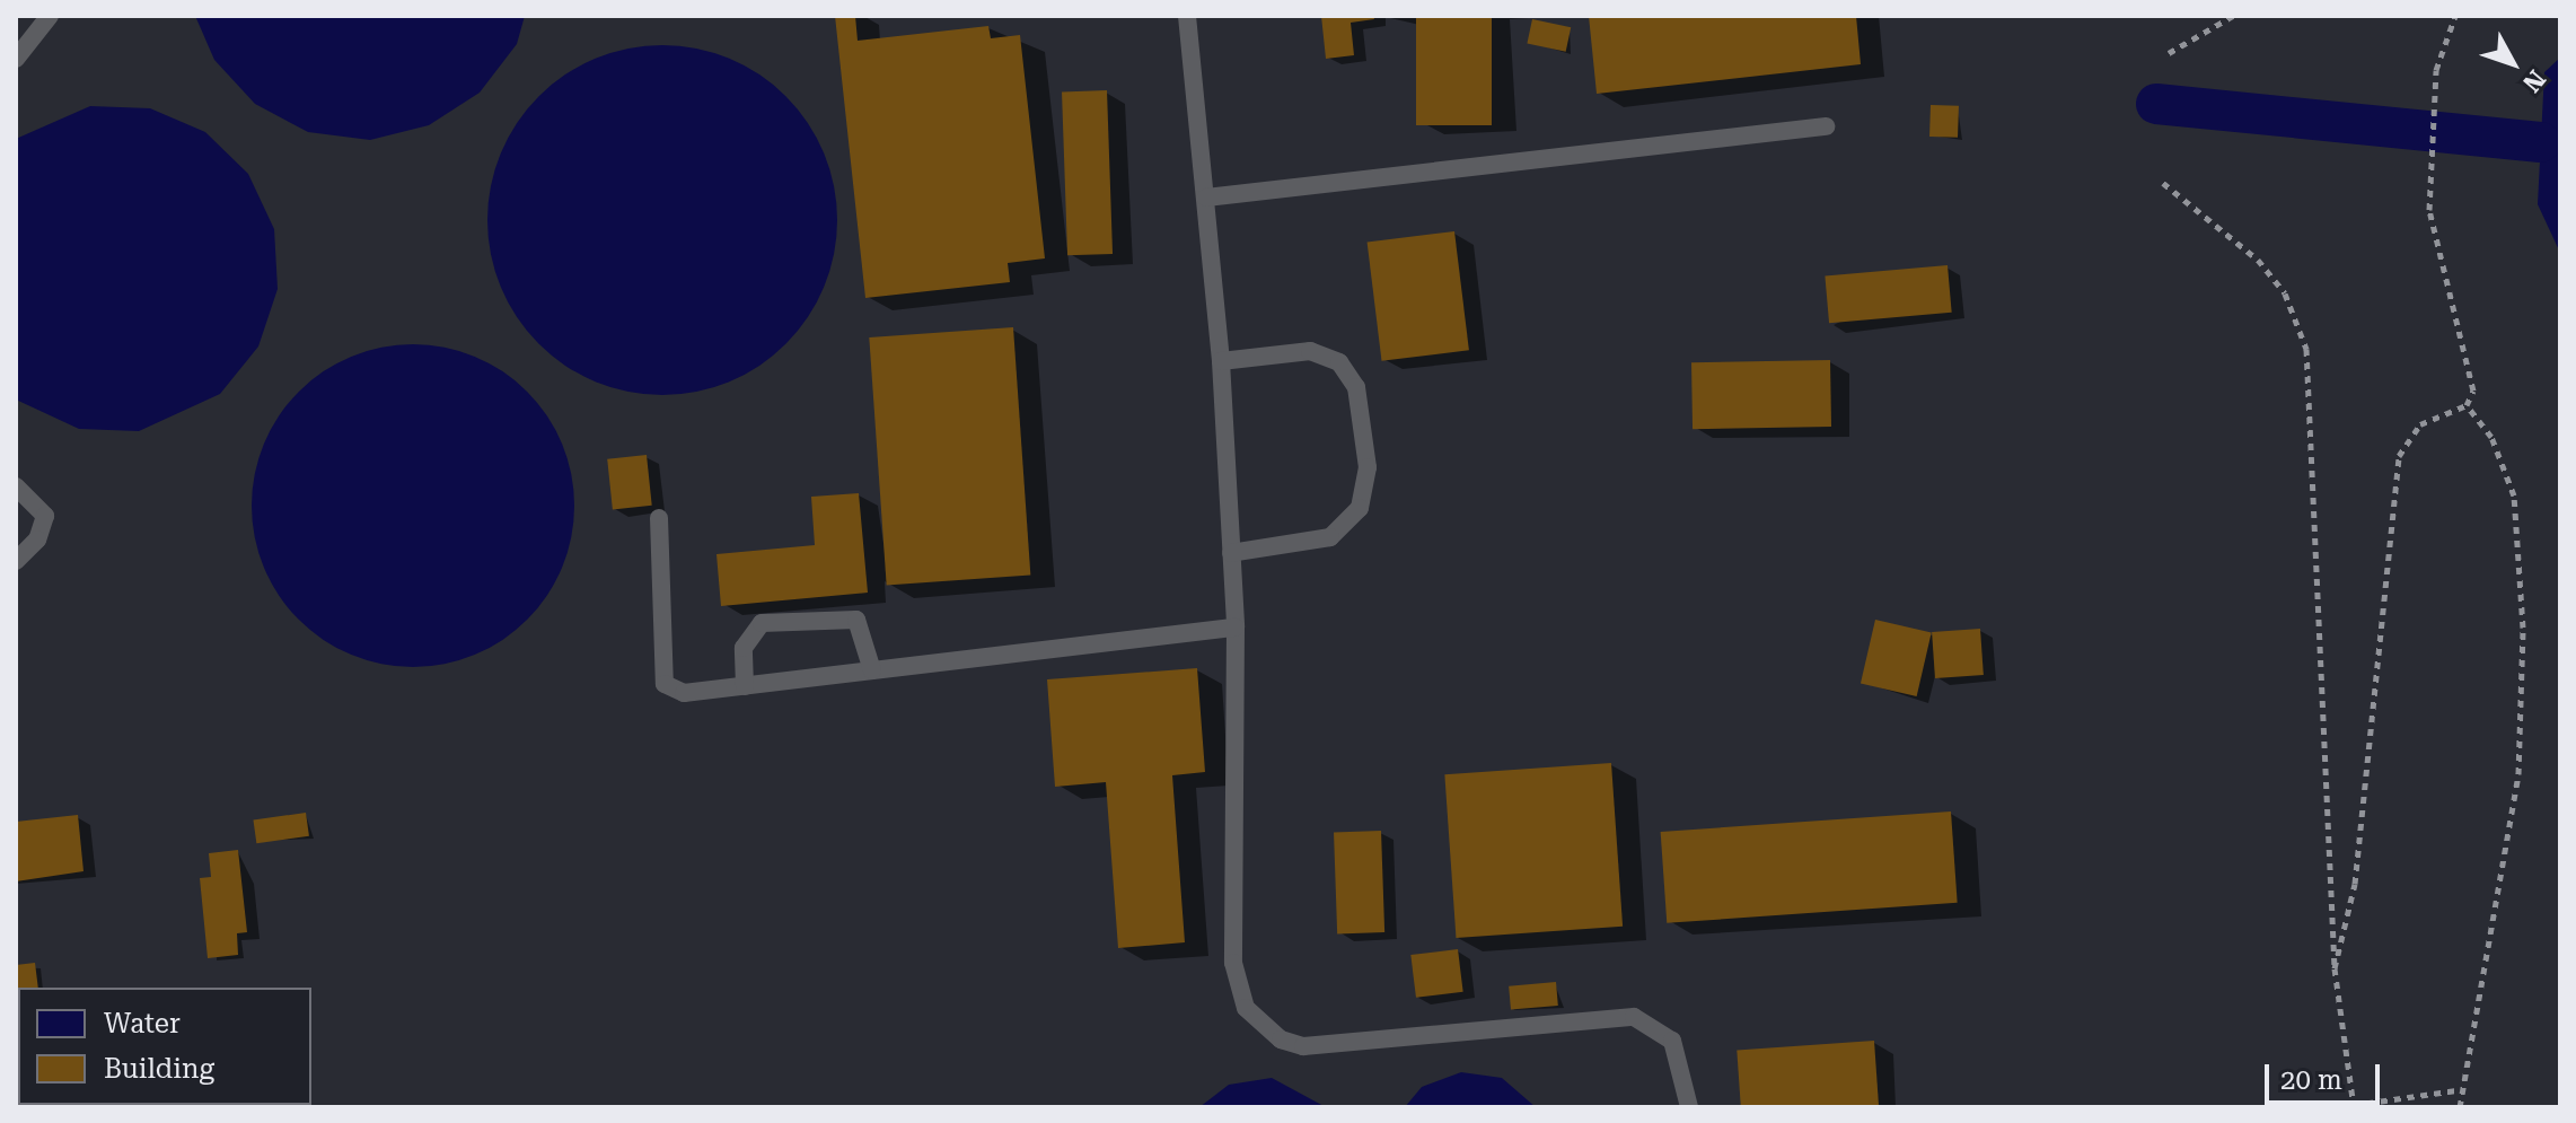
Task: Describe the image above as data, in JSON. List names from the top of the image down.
{
  "legend": ["Water", "Building"],
  "scale_bar": "20 m",
  "north": "bottom right"
}
